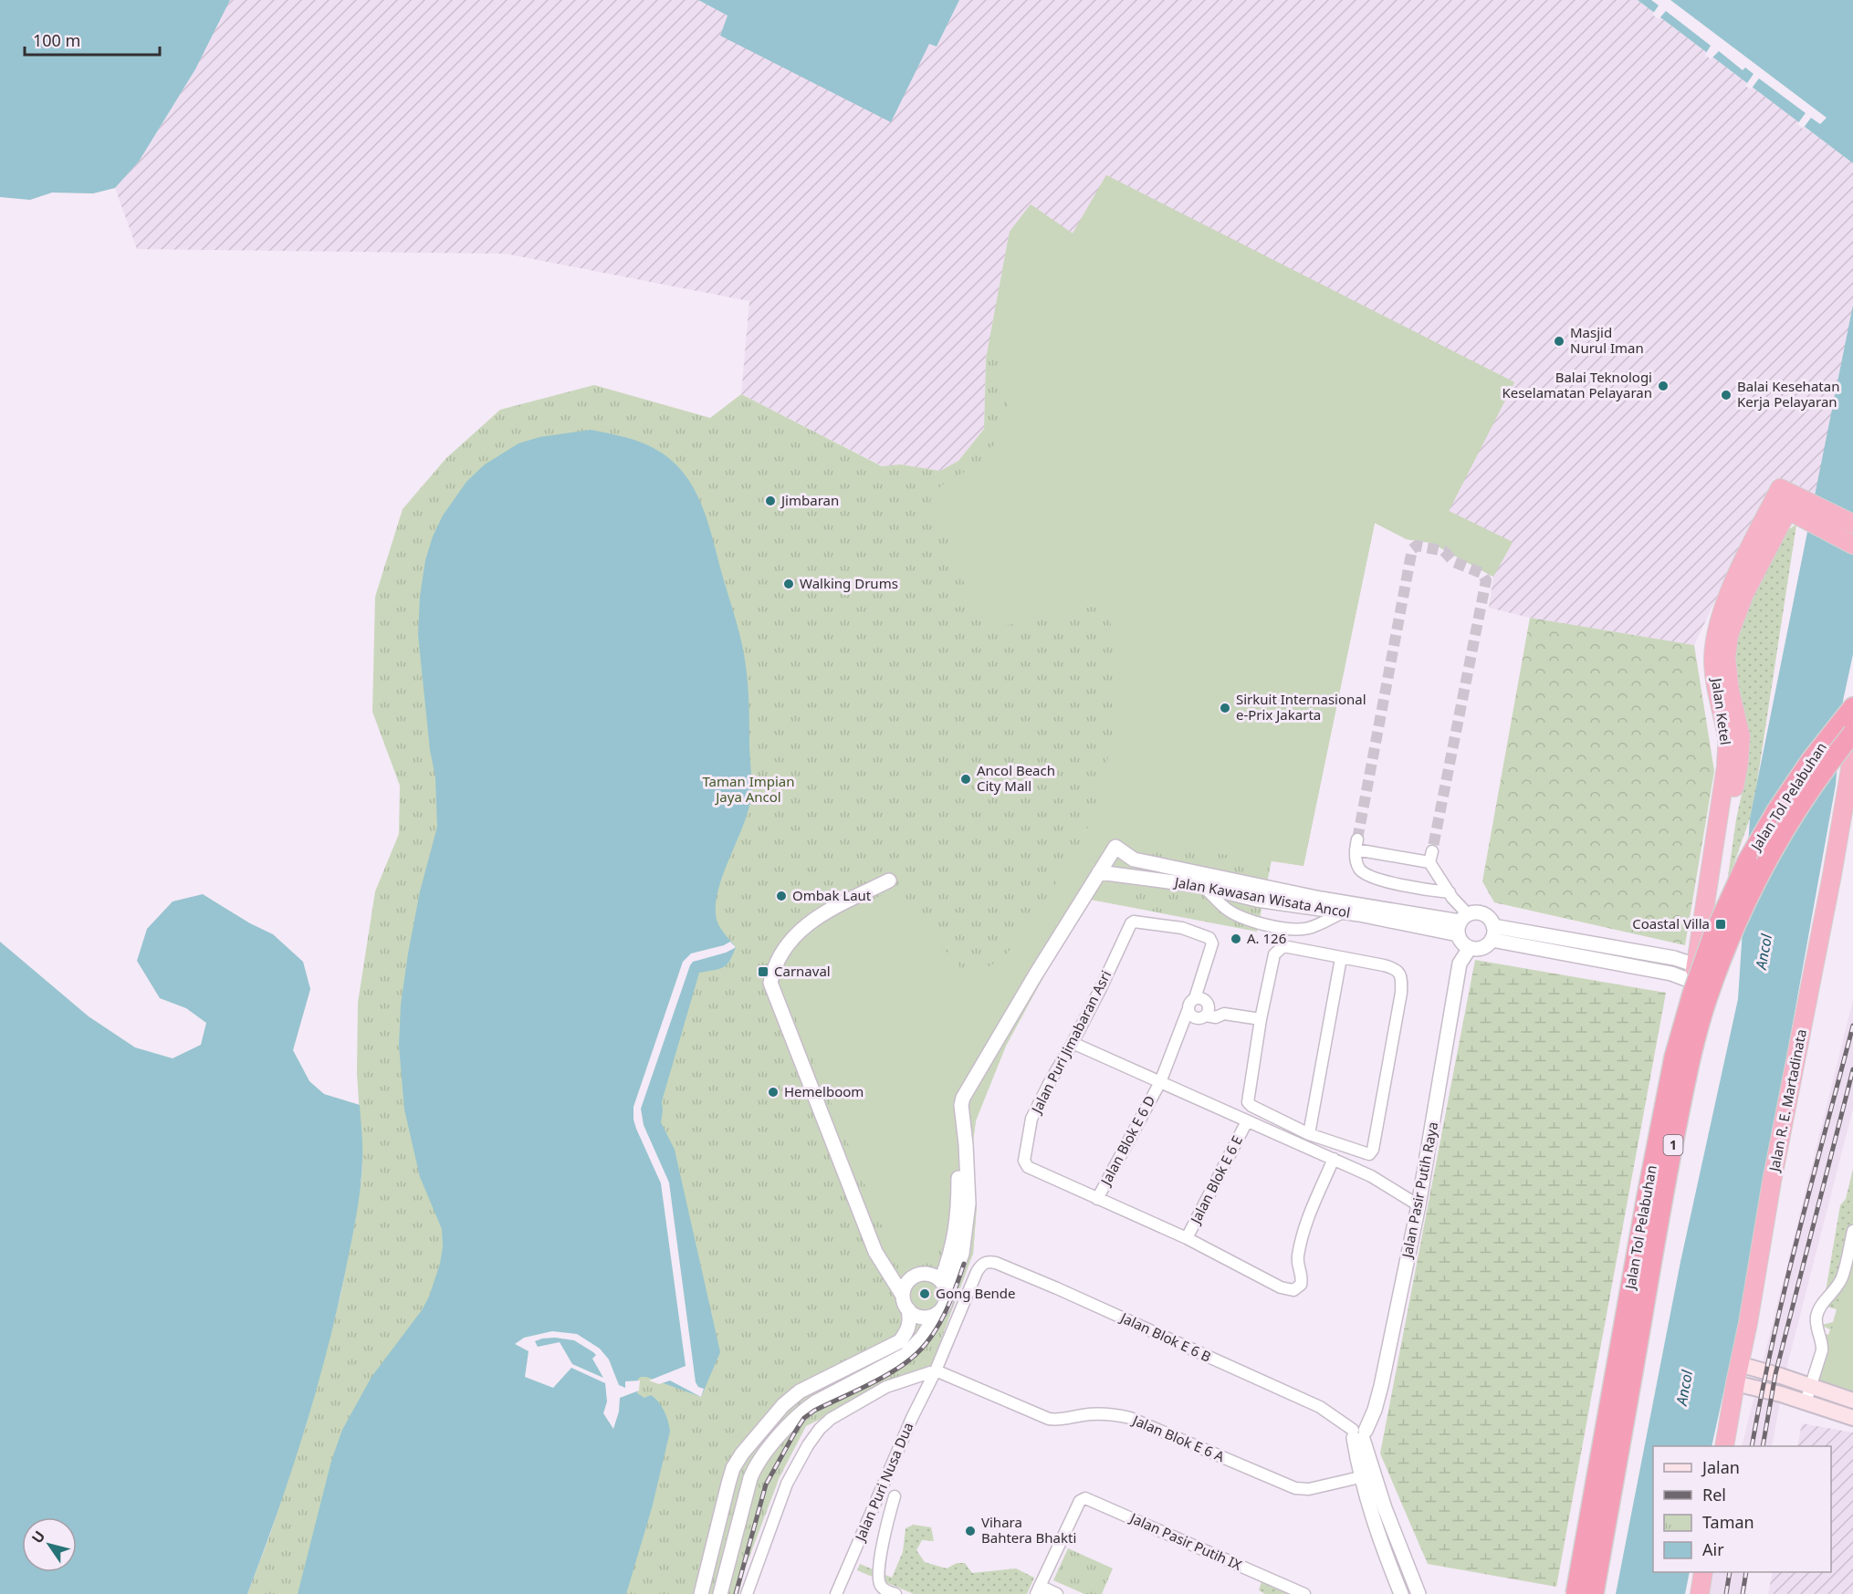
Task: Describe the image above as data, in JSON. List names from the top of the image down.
{
  "streets": {
    "highway": [
      "Jalan Ketel",
      "Jalan Tol Pelabuhan",
      "Jalan R. E. Martadinata",
      "1"
    ],
    "street": [
      "Jalan Kawasan Wisata Ancol",
      "Jalan Puri Jimabaran Asri",
      "Jalan Blok E 6 D",
      "Jalan Blok E 6 E",
      "Jalan Pasir Putih Raya",
      "Jalan Blok E 6 B",
      "Jalan Blok E 6 A",
      "Jalan Puri Nusa Dua",
      "Jalan Pasir Putih IX"
    ]
  },
  "crossings": [
    ["Jalan Kawasan Wisata Ancol", "Jalan Pasir Putih Raya"],
    ["Jalan Puri Jimabaran Asri", "Jalan Blok E 6 D"],
    ["Jalan Puri Jimabaran Asri", "Jalan Blok E 6 E"],
    ["Jalan Pasir Putih Raya", "Jalan Blok E 6 B"],
    ["Jalan Blok E 6 B", "Jalan Puri Nusa Dua"],
    ["Jalan Blok E 6 A", "Jalan Puri Nusa Dua"]
  ],
  "water": ["Ancol"],
  "parks": ["Taman Impian Jaya Ancol"],
  "places": {
    "other": [
      "Masjid Nurul Iman",
      "Balai Teknologi Keselamatan Pelayaran",
      "Balai Kesehatan Kerja Pelayaran",
      "Jimbaran",
      "Walking Drums",
      "Sirkuit Internasional e-Prix Jakarta",
      "Ancol Beach City Mall",
      "Ombak Laut",
      "A. 126",
      "Hemelboom",
      "Gong Bende",
      "Vihara Bahtera Bhakti"
    ],
    "transit": ["Coastal Villa", "Carnaval"]
  },
  "legend": [
    "Jalan",
    "Rel",
    "Taman",
    "Air"
  ],
  "scale_bar": "100 m",
  "north": "top left"
}
